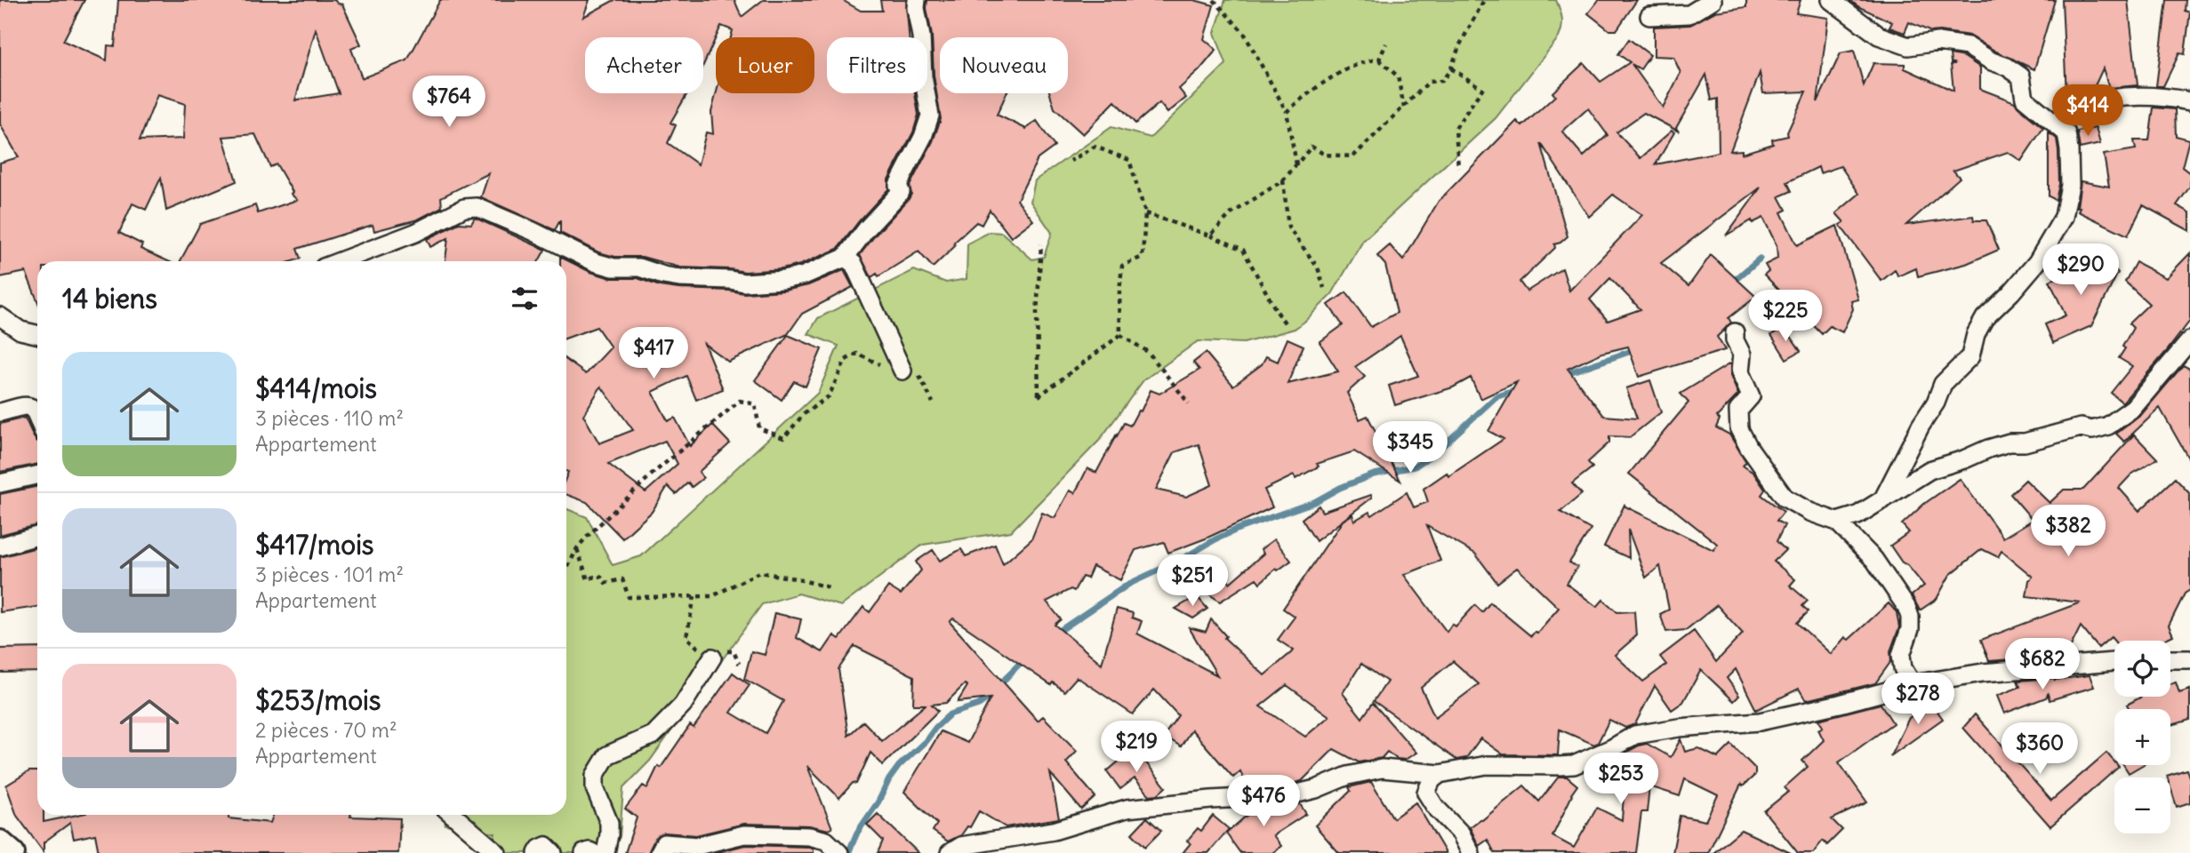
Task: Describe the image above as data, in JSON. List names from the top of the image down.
{
  "page": {
    "chip": [
      "Acheter",
      "Louer",
      "Filtres",
      "Nouveau"
    ],
    "price": [
      "$764",
      "$414",
      "$290",
      "$225",
      "$417",
      "$345",
      "$382",
      "$251",
      "$682",
      "$278",
      "$219",
      "$360",
      "$253",
      "$476"
    ],
    "heading": "14 biens",
    "list": [
      {
        "name": "$414/mois",
        "note": "3 pièces · 110 m² · Appartement"
      },
      {
        "name": "$417/mois",
        "note": "3 pièces · 101 m² · Appartement"
      },
      {
        "name": "$253/mois",
        "note": "2 pièces · 70 m² · Appartement"
      }
    ],
    "map_buttons": ["+", "−"]
  }
}
